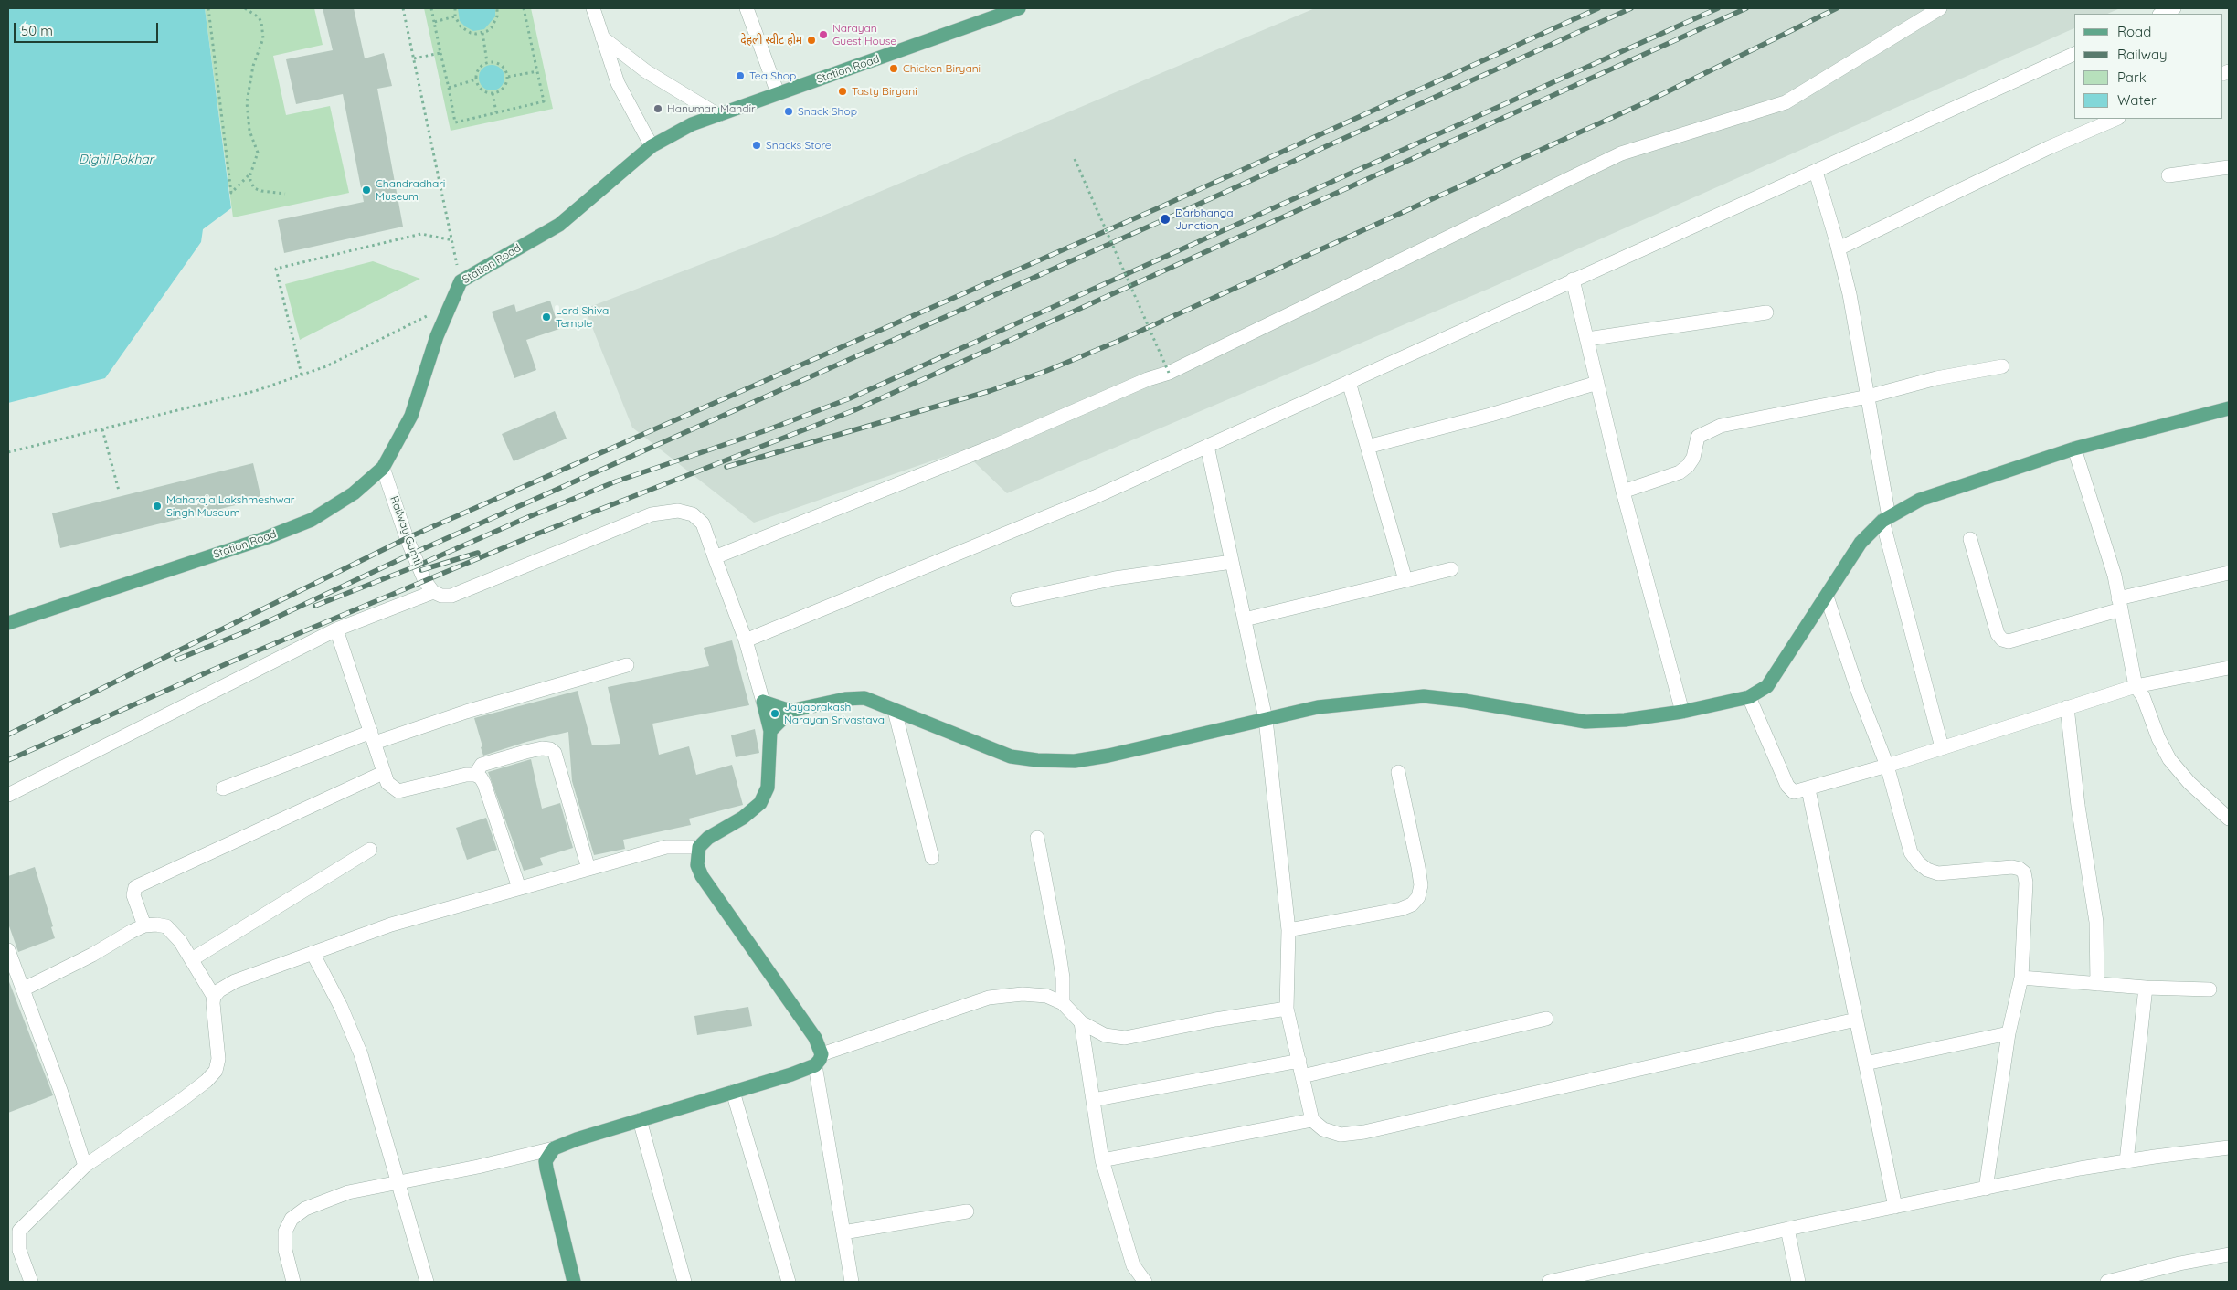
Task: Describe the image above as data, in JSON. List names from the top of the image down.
{
  "streets": {
    "main road": ["Station Road"],
    "street": ["Railway Gumti"]
  },
  "crossings": [
    ["Station Road", "Railway Gumti"]
  ],
  "water": ["Dighi Pokhar"],
  "places": [
    "Narayan Guest House",
    "देहली स्वीट होम",
    "Chicken Biryani",
    "Tea Shop",
    "Tasty Biryani",
    "Hanuman Mandir",
    "Snack Shop",
    "Snacks Store",
    "Chandradhari Museum",
    "Darbhanga Junction",
    "Lord Shiva Temple",
    "Maharaja Lakshmeshwar Singh Museum",
    "Jayaprakash Narayan Srivastava"
  ],
  "legend": [
    "Road",
    "Railway",
    "Park",
    "Water"
  ],
  "scale_bar": "50 m"
}
